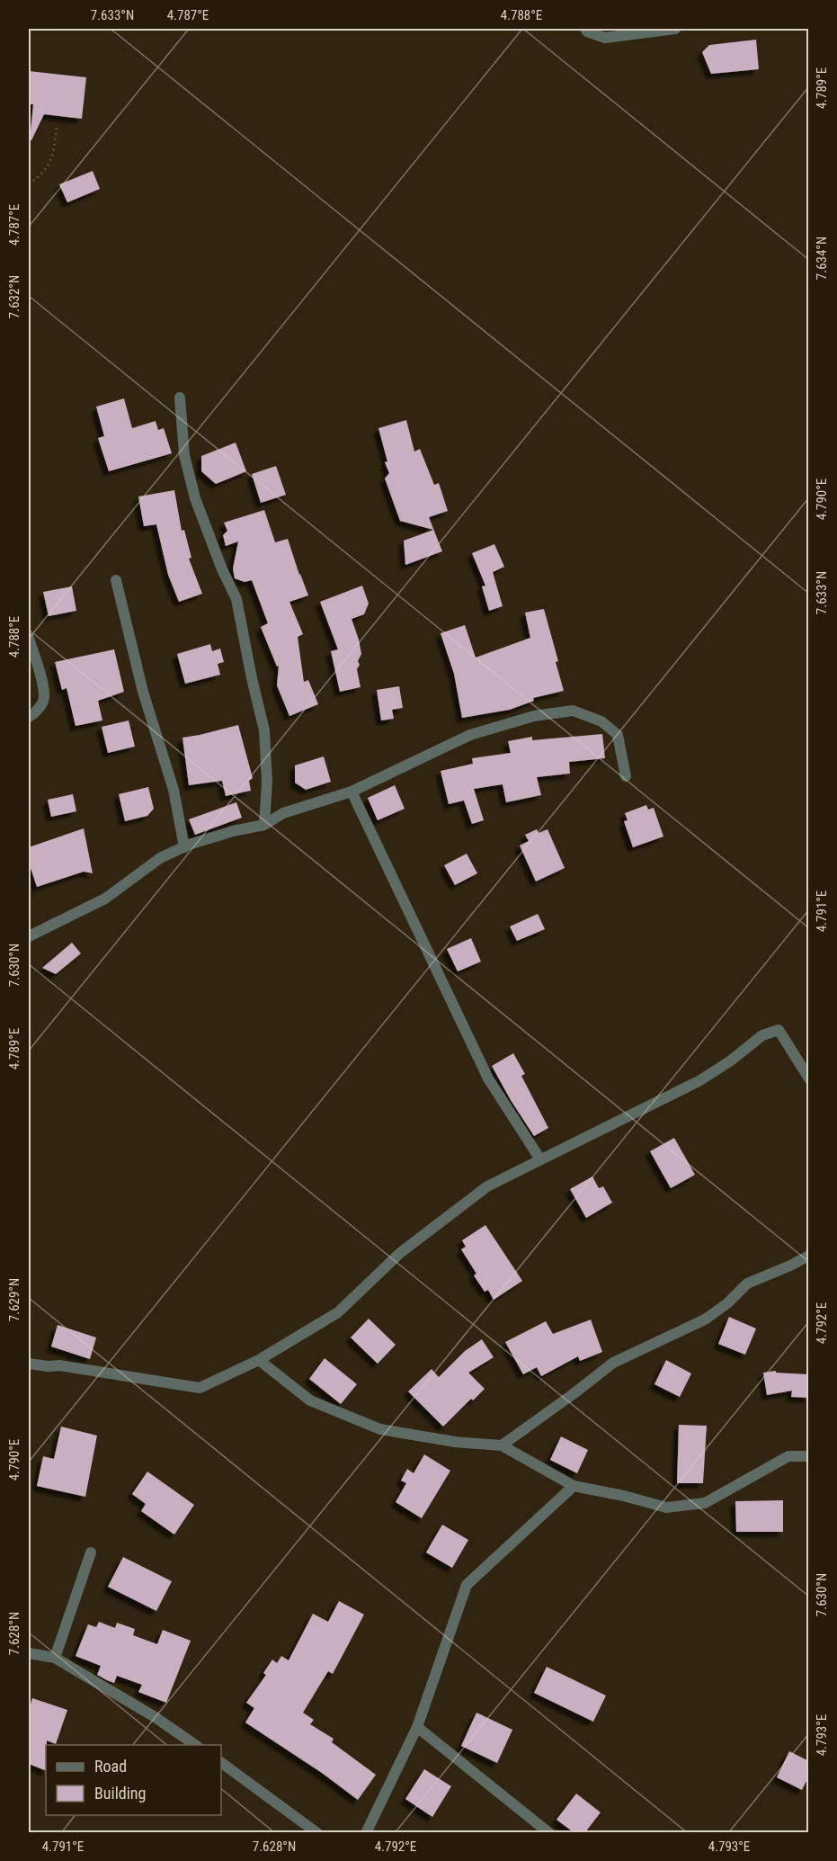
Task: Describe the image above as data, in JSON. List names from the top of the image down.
{
  "legend": ["Road", "Building"],
  "coordinates": [
    "7.633°N",
    "4.787°E",
    "4.788°E",
    "4.789°E",
    "7.634°N",
    "7.632°N",
    "4.790°E",
    "4.791°E",
    "7.630°N",
    "7.629°N",
    "4.792°E",
    "7.628°N",
    "4.793°E"
  ]
}
